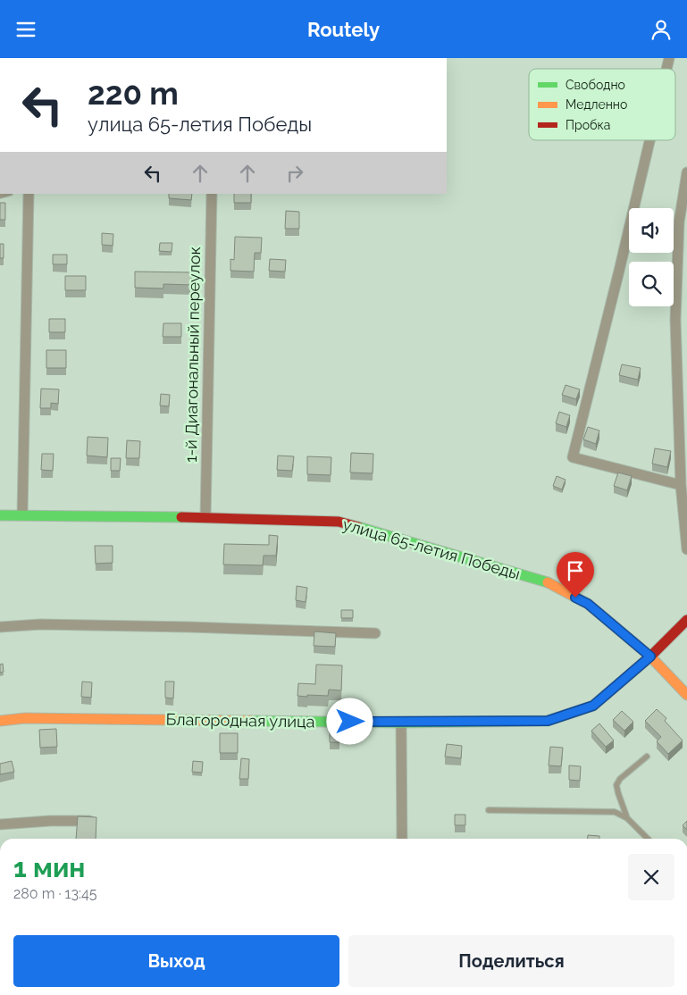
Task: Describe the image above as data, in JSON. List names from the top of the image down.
{
  "streets": {
    "street": ["1-й Диагональный переулок", "улица 65-летия Победы", "Благородная улица"]
  },
  "crossings": [
    ["1-й Диагональный переулок", "улица 65-летия Победы"],
    ["улица 65-летия Победы", "Благородная улица"]
  ],
  "legend": ["Свободно", "Медленно", "Пробка"],
  "page": {
    "header": "Routely",
    "turn": ["220 m", "улица 65-летия Победы"],
    "heading": ["1 мин", "280 m · 13:45"],
    "buttons": ["Выход", "Поделиться"]
  }
}
